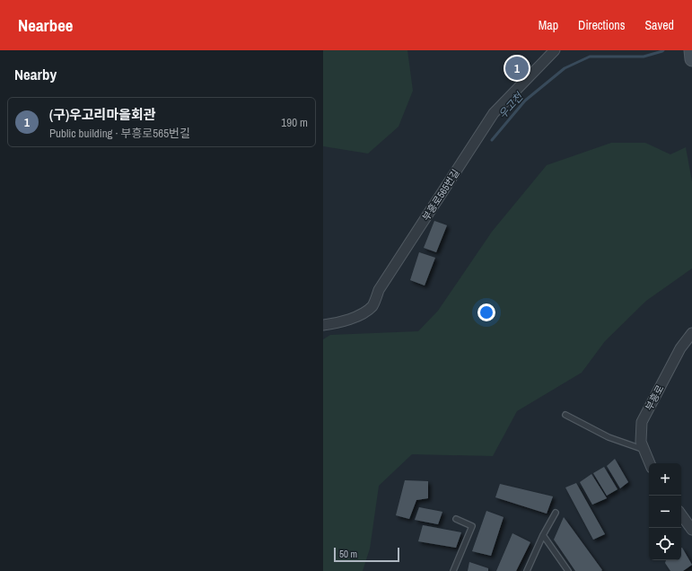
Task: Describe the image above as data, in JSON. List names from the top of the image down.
{
  "streets": {
    "street": ["부흥로565번길", "부흥로"]
  },
  "water": ["우고천"],
  "scale_bar": "50 m",
  "page": {
    "header": "Nearbee",
    "nav": ["Map", "Directions", "Saved"],
    "heading": "Nearby",
    "pins": "1",
    "list": [
      {
        "mark": "1",
        "name": "(구)우고리마을회관",
        "note": "Public building · 부흥로565번길",
        "value": "190 m"
      }
    ],
    "map_buttons": ["+", "−"],
    "scale": "50 m"
  }
}
